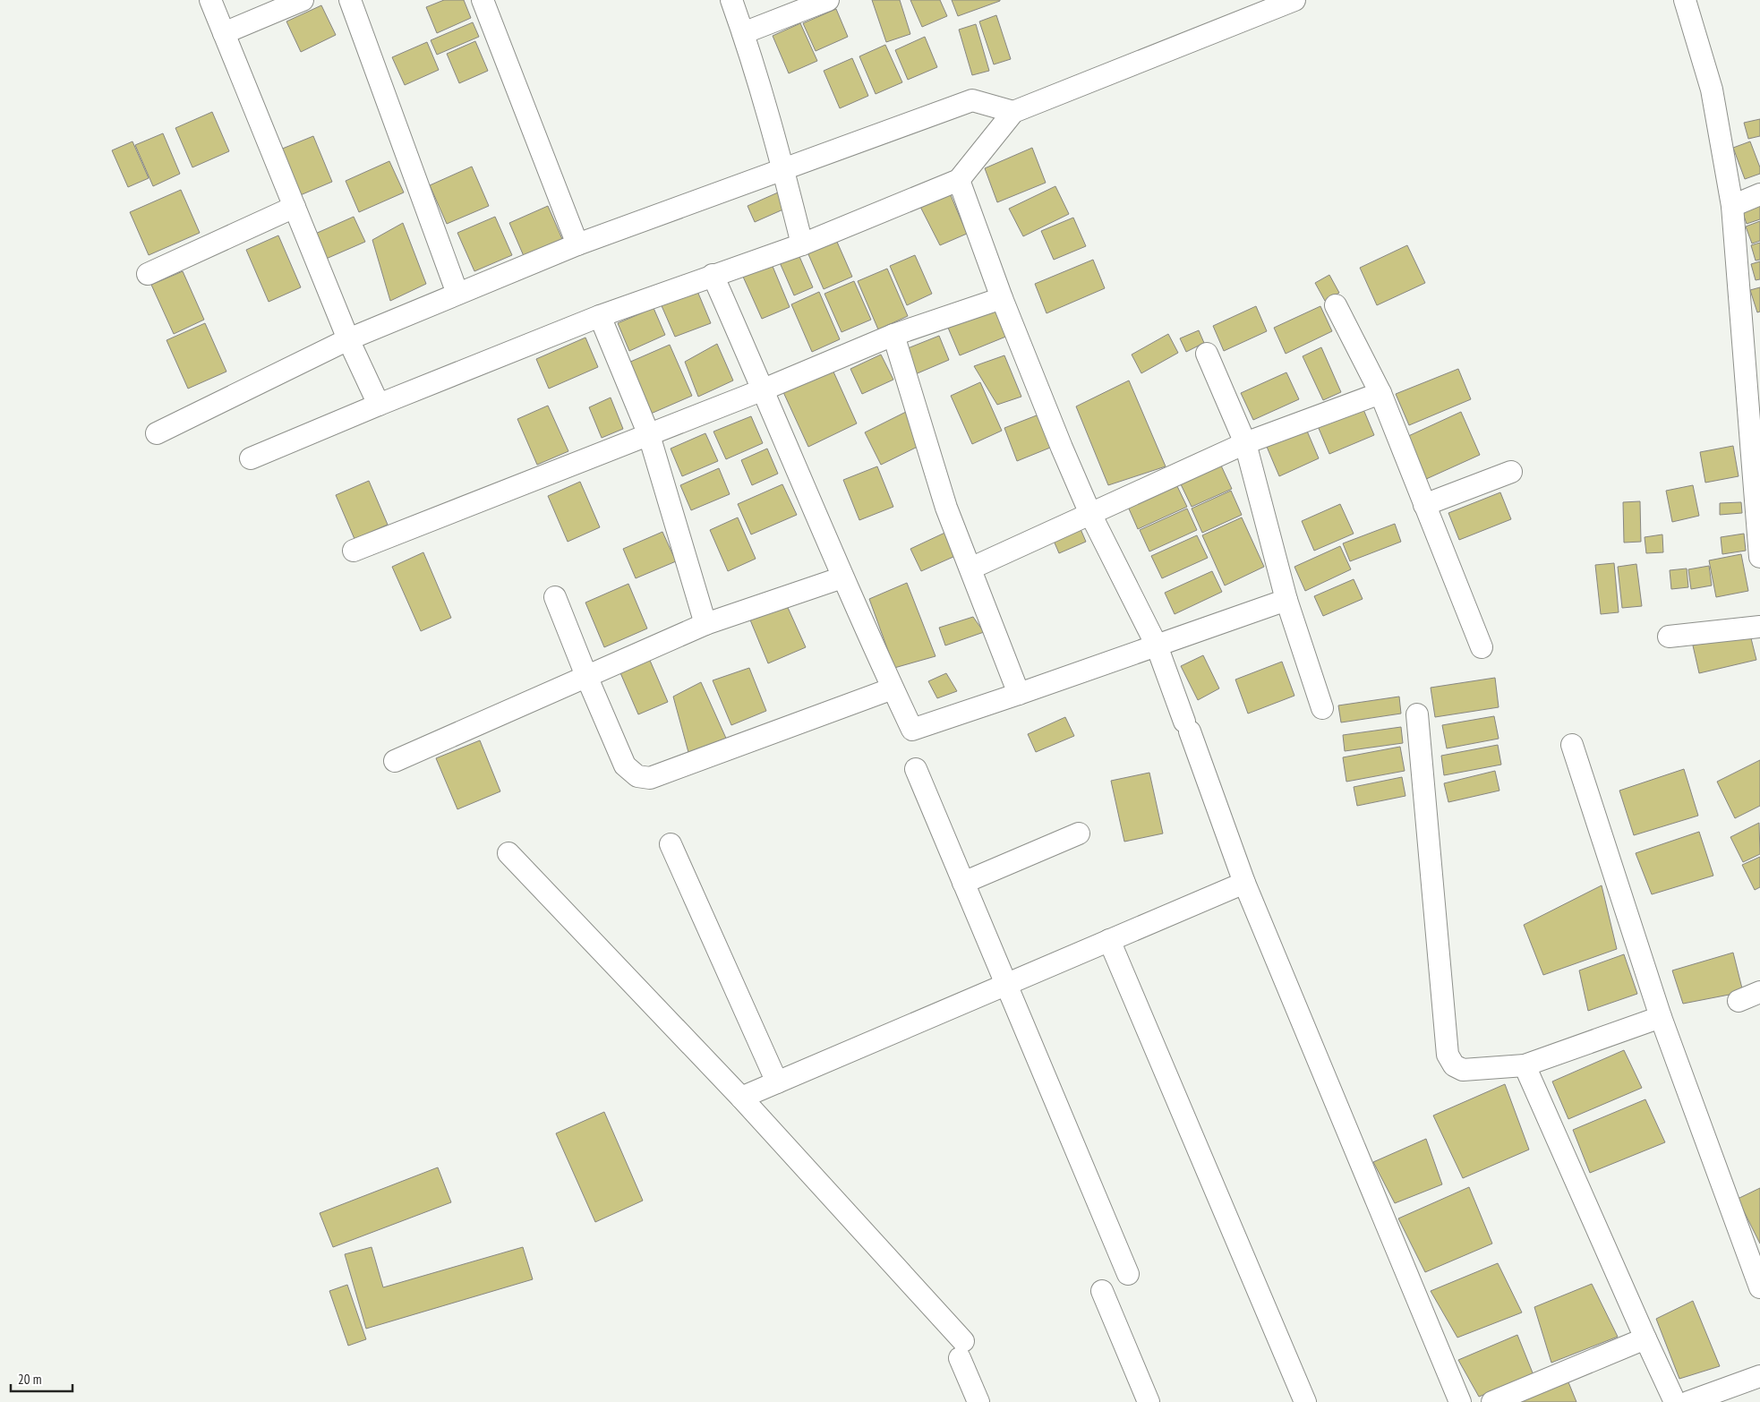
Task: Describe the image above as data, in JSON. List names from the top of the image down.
{
  "scale_bar": "20 m"
}
